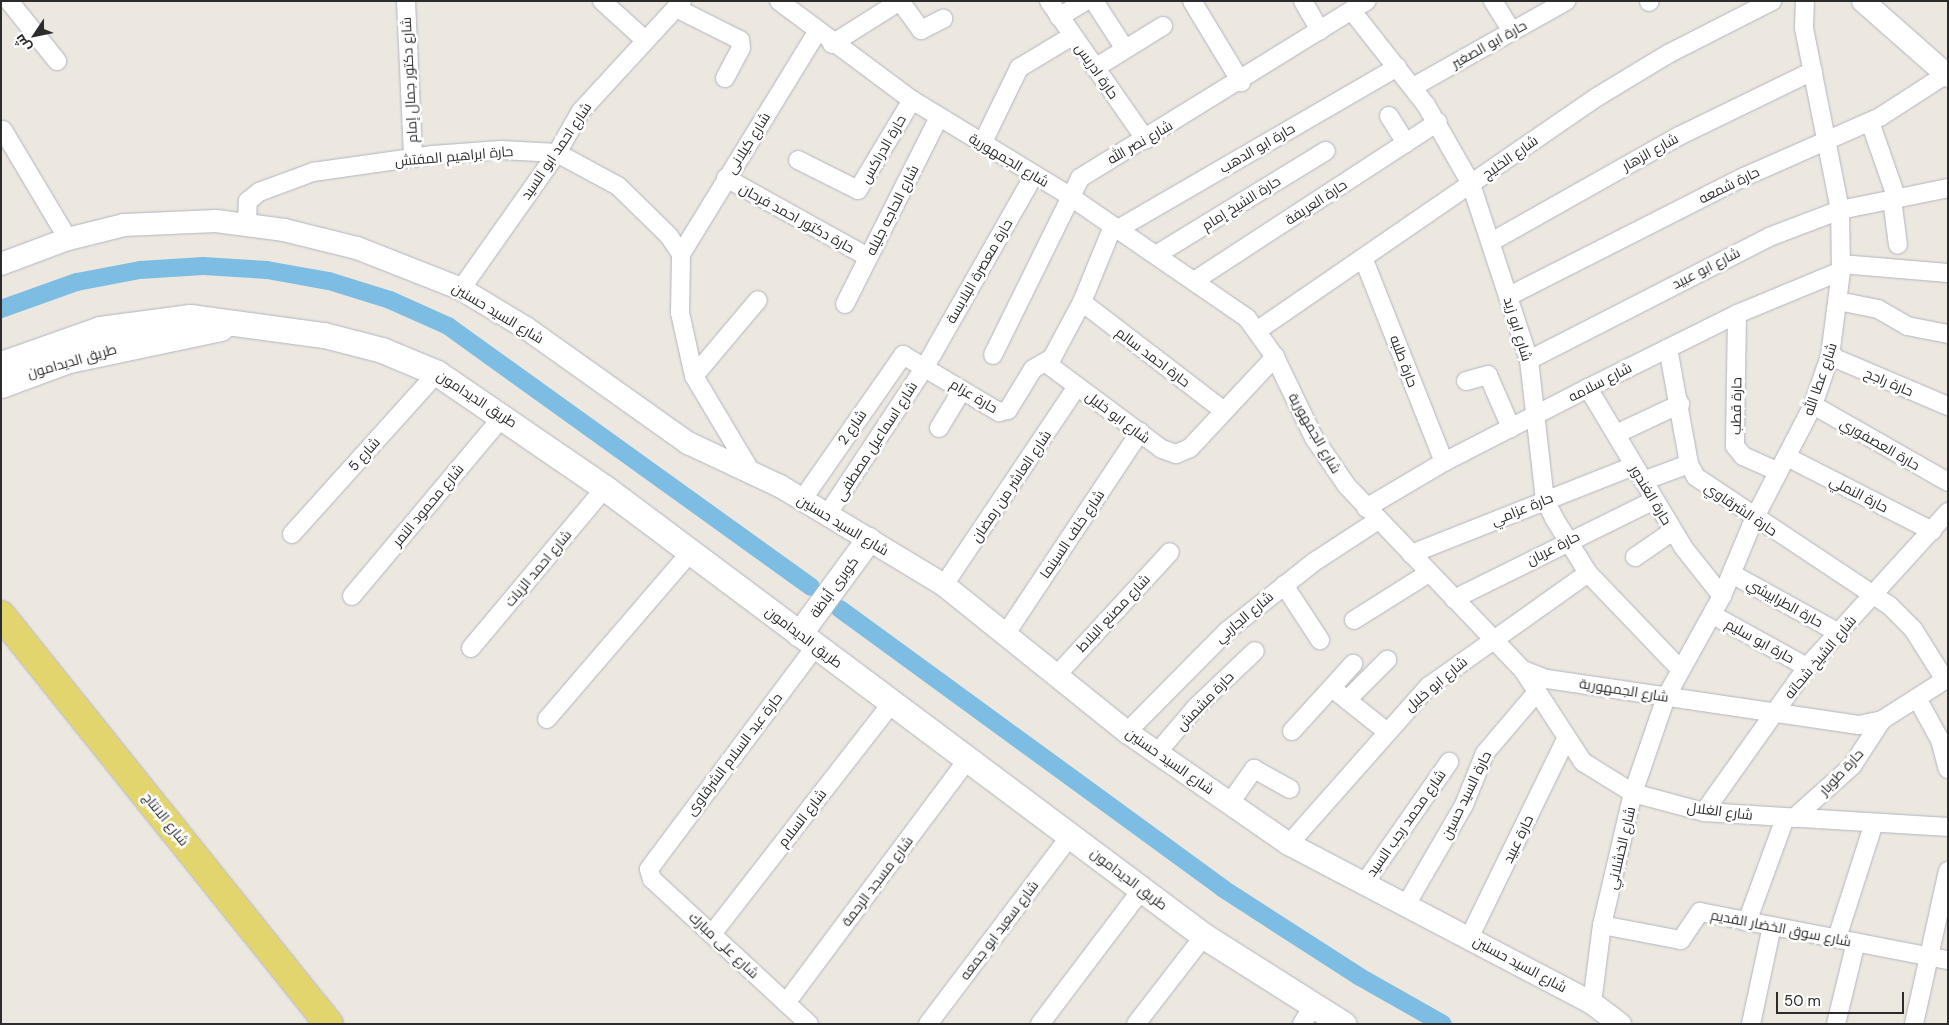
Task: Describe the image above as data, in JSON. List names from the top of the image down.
{
  "streets": {
    "main road": ["طريق الديدامون", "كوبرى أباظة", "شارع الانتاج"],
    "street": [
      "حارة ابو الصغير",
      "حارة ادريس",
      "شارع دكتور جمال إمام",
      "شارع نصر الله",
      "شارع كيلانى",
      "حارة ابو الدهب",
      "حارة الدراكس",
      "شارع احمد ابو السيد",
      "شارع الزهار",
      "حارة ابراهيم المفتش",
      "شارع الخليج",
      "شارع الجمهورية",
      "حارة شمعه",
      "حارة العريفة",
      "حارة الشيخ إمام",
      "شارع الحاجه جليله",
      "حارة دكتور احمد فرحان",
      "شارع ابو عبيد",
      "حارة معصرة البلابسة",
      "شارع السيد حسنين",
      "شارع ابو زيد",
      "حارة احمد سالم",
      "حارة طلبه",
      "شارع عطا الله",
      "شارع سلامه",
      "حارة راجح",
      "حارة عزام",
      "حارة قطب",
      "شارع ابو خليل",
      "شارع 2",
      "شارع اسماعيل مصطفى",
      "حارة العصفوري",
      "شارع 5",
      "شارع العاشر من رمضان",
      "حارة النملي",
      "حارة الغندور",
      "شارع محمود النمر",
      "حارة عزامي",
      "حارة الشرقاوي",
      "شارع خلف السينما",
      "حارة عربان",
      "شارع احمد الزيات",
      "حارة الطرابيشي",
      "شارع مصنع البلاط",
      "شارع الجاربي",
      "حارة ابو سليم",
      "شارع الشيخ شحاته",
      "حارة مشمش",
      "حارة عبد السلام الشرقاوى",
      "حارة طوبار",
      "حارة السيد حسين",
      "شارع الغلال",
      "شارع السلام",
      "شارع محمد رجب السيد",
      "حارة عبيد",
      "شارع الخشلاني",
      "شارع مسجد الرحمة",
      "شارع سوق الخضار القديم",
      "شارع سعيد ابو جمعه",
      "شارع على مبارك"
    ]
  },
  "crossings": [
    ["حارة ابو الصغير", "شارع ابو زيد"],
    ["حارة ادريس", "شارع نصر الله"],
    ["شارع دكتور جمال إمام", "حارة ابراهيم المفتش"],
    ["شارع نصر الله", "شارع الجمهورية"],
    ["شارع نصر الله", "شارع ابو زيد"],
    ["شارع كيلانى", "حارة ابراهيم المفتش"],
    ["شارع كيلانى", "شارع الجمهورية"],
    ["شارع كيلانى", "حارة دكتور احمد فرحان"],
    ["حارة ابو الدهب", "شارع الجمهورية"],
    ["حارة ابو الدهب", "شارع ابو زيد"],
    ["حارة ابو الدهب", "حارة عزام"],
    ["حارة الدراكس", "شارع الجمهورية"],
    ["شارع احمد ابو السيد", "حارة ابراهيم المفتش"],
    ["شارع احمد ابو السيد", "شارع السيد حسنين"],
    ["شارع الزهار", "شارع ابو زيد"],
    ["شارع الزهار", "شارع عطا الله"],
    ["حارة ابراهيم المفتش", "شارع السيد حسنين"],
    ["شارع الخليج", "شارع الجمهورية"],
    ["شارع الخليج", "شارع ابو زيد"],
    ["شارع الخليج", "حارة طلبه"],
    ["شارع الجمهورية", "حارة العريفة"],
    ["شارع الجمهورية", "حارة الشيخ إمام"],
    ["شارع الجمهورية", "شارع الحاجه جليله"],
    ["شارع الجمهورية", "حارة معصرة البلابسة"],
    ["شارع الجمهورية", "شارع عطا الله"],
    ["شارع الجمهورية", "شارع سلامه"],
    ["شارع الجمهورية", "حارة عزام"],
    ["شارع الجمهورية", "شارع ابو خليل"],
    ["شارع الجمهورية", "حارة عزامي"],
    ["شارع الجمهورية", "حارة الشرقاوي"],
    ["شارع الجمهورية", "حارة عربان"],
    ["شارع الجمهورية", "شارع الجاربي"],
    ["شارع الجمهورية", "شارع الشيخ شحاته"],
    ["شارع الجمهورية", "حارة طوبار"],
    ["شارع الجمهورية", "شارع الغلال"],
    ["شارع الجمهورية", "شارع الخشلاني"],
    ["حارة شمعه", "شارع ابو زيد"],
    ["حارة شمعه", "شارع عطا الله"],
    ["حارة العريفة", "شارع ابو زيد"],
    ["شارع الحاجه جليله", "حارة دكتور احمد فرحان"],
    ["شارع ابو عبيد", "شارع ابو زيد"],
    ["شارع ابو عبيد", "شارع عطا الله"],
    ["حارة معصرة البلابسة", "حارة عزام"],
    ["حارة معصرة البلابسة", "شارع اسماعيل مصطفى"],
    ["شارع السيد حسنين", "شارع ابو خليل"],
    ["شارع السيد حسنين", "شارع 2"],
    ["شارع السيد حسنين", "شارع اسماعيل مصطفى"],
    ["شارع السيد حسنين", "شارع العاشر من رمضان"],
    ["شارع السيد حسنين", "شارع خلف السينما"],
    ["شارع السيد حسنين", "كوبرى أباظة"],
    ["شارع السيد حسنين", "شارع مصنع البلاط"],
    ["شارع السيد حسنين", "شارع الجاربي"],
    ["شارع السيد حسنين", "حارة مشمش"],
    ["شارع السيد حسنين", "حارة السيد حسين"],
    ["شارع السيد حسنين", "شارع محمد رجب السيد"],
    ["شارع السيد حسنين", "حارة عبيد"],
    ["شارع السيد حسنين", "شارع الخشلاني"],
    ["شارع ابو زيد", "شارع عطا الله"],
    ["شارع ابو زيد", "شارع سلامه"],
    ["شارع ابو زيد", "شارع ابو خليل"],
    ["شارع ابو زيد", "حارة عزامي"],
    ["شارع ابو زيد", "حارة عربان"],
    ["حارة احمد سالم", "حارة عزام"],
    ["حارة احمد سالم", "شارع ابو خليل"],
    ["طريق الديدامون", "شارع 5"],
    ["طريق الديدامون", "شارع محمود النمر"],
    ["طريق الديدامون", "شارع احمد الزيات"],
    ["طريق الديدامون", "كوبرى أباظة"],
    ["طريق الديدامون", "حارة عبد السلام الشرقاوى"],
    ["طريق الديدامون", "شارع السلام"],
    ["طريق الديدامون", "شارع مسجد الرحمة"],
    ["طريق الديدامون", "شارع سعيد ابو جمعه"],
    ["حارة طلبه", "شارع سلامه"],
    ["شارع عطا الله", "شارع سلامه"],
    ["شارع عطا الله", "حارة راجح"],
    ["شارع عطا الله", "حارة قطب"],
    ["شارع عطا الله", "حارة العصفوري"],
    ["شارع عطا الله", "حارة النملي"],
    ["شارع عطا الله", "حارة الغندور"],
    ["شارع عطا الله", "حارة الشرقاوي"],
    ["شارع عطا الله", "حارة الطرابيشي"],
    ["شارع عطا الله", "حارة ابو سليم"],
    ["شارع عطا الله", "شارع الخشلاني"],
    ["شارع سلامه", "حارة قطب"],
    ["شارع سلامه", "حارة الغندور"],
    ["شارع سلامه", "حارة الشرقاوي"],
    ["شارع سلامه", "شارع الجاربي"],
    ["حارة عزام", "شارع ابو خليل"],
    ["حارة عزام", "شارع 2"],
    ["حارة عزام", "شارع اسماعيل مصطفى"],
    ["حارة قطب", "حارة النملي"],
    ["شارع ابو خليل", "شارع العاشر من رمضان"],
    ["شارع ابو خليل", "شارع خلف السينما"],
    ["حارة النملي", "شارع الشيخ شحاته"],
    ["حارة الغندور", "حارة عزامي"],
    ["حارة الغندور", "حارة عربان"],
    ["حارة الشرقاوي", "شارع الشيخ شحاته"],
    ["كوبرى أباظة", "حارة عبد السلام الشرقاوى"],
    ["حارة الطرابيشي", "شارع الشيخ شحاته"],
    ["حارة ابو سليم", "شارع الشيخ شحاته"],
    ["شارع الشيخ شحاته", "شارع الغلال"],
    ["حارة عبد السلام الشرقاوى", "شارع على مبارك"],
    ["حارة طوبار", "شارع الغلال"],
    ["حارة السيد حسين", "شارع الغلال"],
    ["شارع الغلال", "حارة عبيد"],
    ["شارع الغلال", "شارع الخشلاني"],
    ["شارع السلام", "شارع على مبارك"],
    ["شارع الخشلاني", "شارع سوق الخضار القديم"],
    ["شارع مسجد الرحمة", "شارع على مبارك"]
  ],
  "scale_bar": "50 m",
  "north": "bottom left"
}
